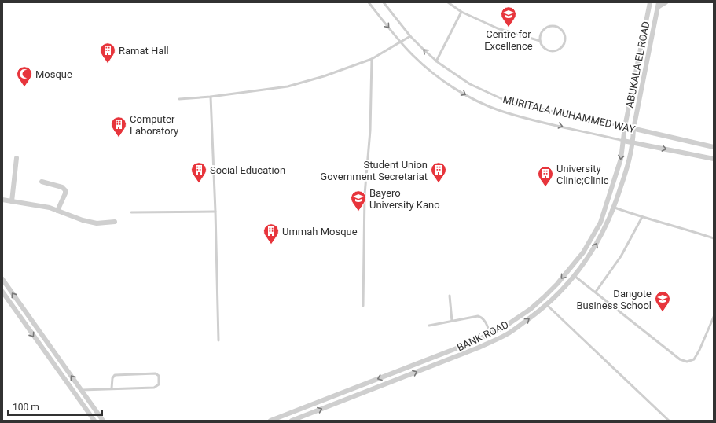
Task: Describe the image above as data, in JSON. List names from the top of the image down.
{
  "streets": {
    "street": ["ABUKALA EL ROAD", "MURITALA MUHAMMED WAY", "BANK ROAD"]
  },
  "crossings": [
    ["ABUKALA EL ROAD", "MURITALA MUHAMMED WAY"],
    ["ABUKALA EL ROAD", "BANK ROAD"],
    ["MURITALA MUHAMMED WAY", "BANK ROAD"]
  ],
  "places": {
    "school or university": ["Centre for Excellence", "Bayero University Kano", "Dangote Business School"],
    "building": [
      "Ramat Hall",
      "Computer Laboratory",
      "Social Education",
      "Student Union Government Secretariat",
      "University Clinic;Clinic",
      "Ummah Mosque"
    ],
    "mosque": ["Mosque"]
  },
  "scale_bar": "100 m"
}
